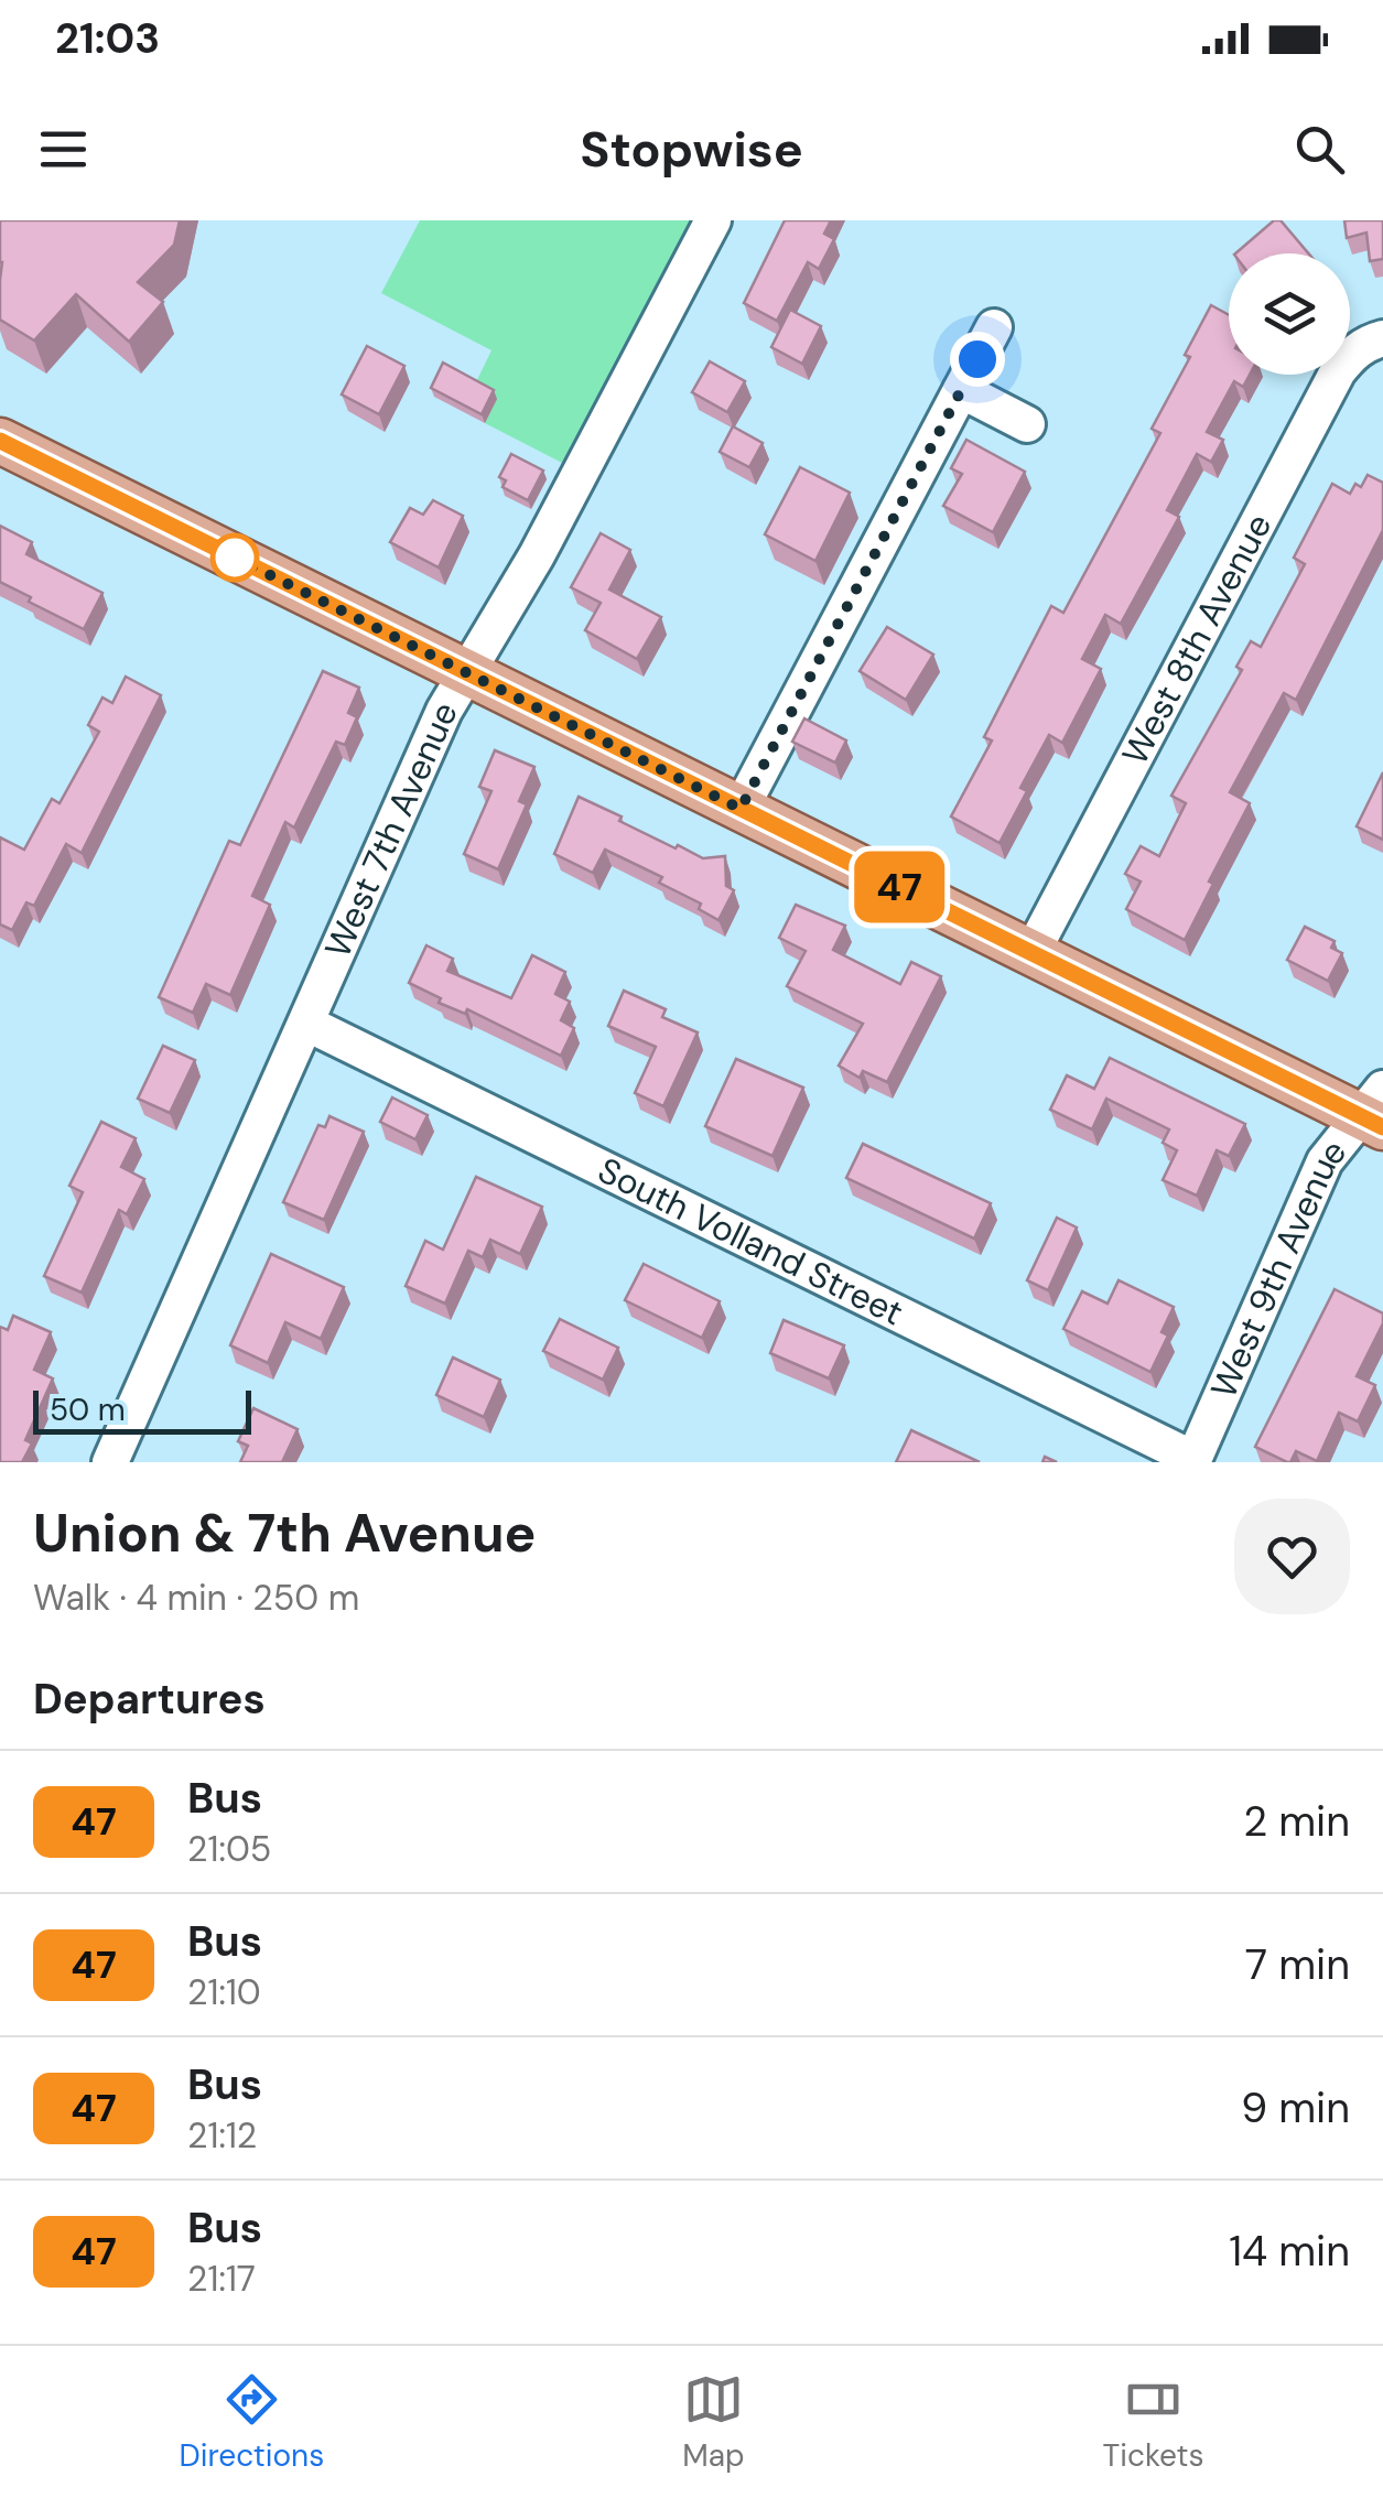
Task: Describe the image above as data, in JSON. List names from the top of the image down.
{
  "streets": {
    "street": [
      "West 8th Avenue",
      "West 7th Avenue",
      "South Volland Street",
      "West 9th Avenue"
    ]
  },
  "crossings": [
    ["West 7th Avenue", "South Volland Street"],
    ["South Volland Street", "West 9th Avenue"]
  ],
  "lines": ["bus line 47"],
  "scale_bar": "50 m",
  "page": {
    "status": "21:03",
    "header": "Stopwise",
    "on_map": "47",
    "scale": "50 m",
    "heading": [
      ["Union & 7th Avenue", "Walk · 4 min · 250 m"],
      "Departures"
    ],
    "list": [
      {
        "mark": "47",
        "name": "Bus",
        "note": "21:05",
        "value": "2 min"
      },
      {
        "mark": "47",
        "name": "Bus",
        "note": "21:10",
        "value": "7 min"
      },
      {
        "mark": "47",
        "name": "Bus",
        "note": "21:12",
        "value": "9 min"
      },
      {
        "mark": "47",
        "name": "Bus",
        "note": "21:17",
        "value": "14 min"
      }
    ],
    "tabs": ["Directions", "Map", "Tickets"]
  }
}
